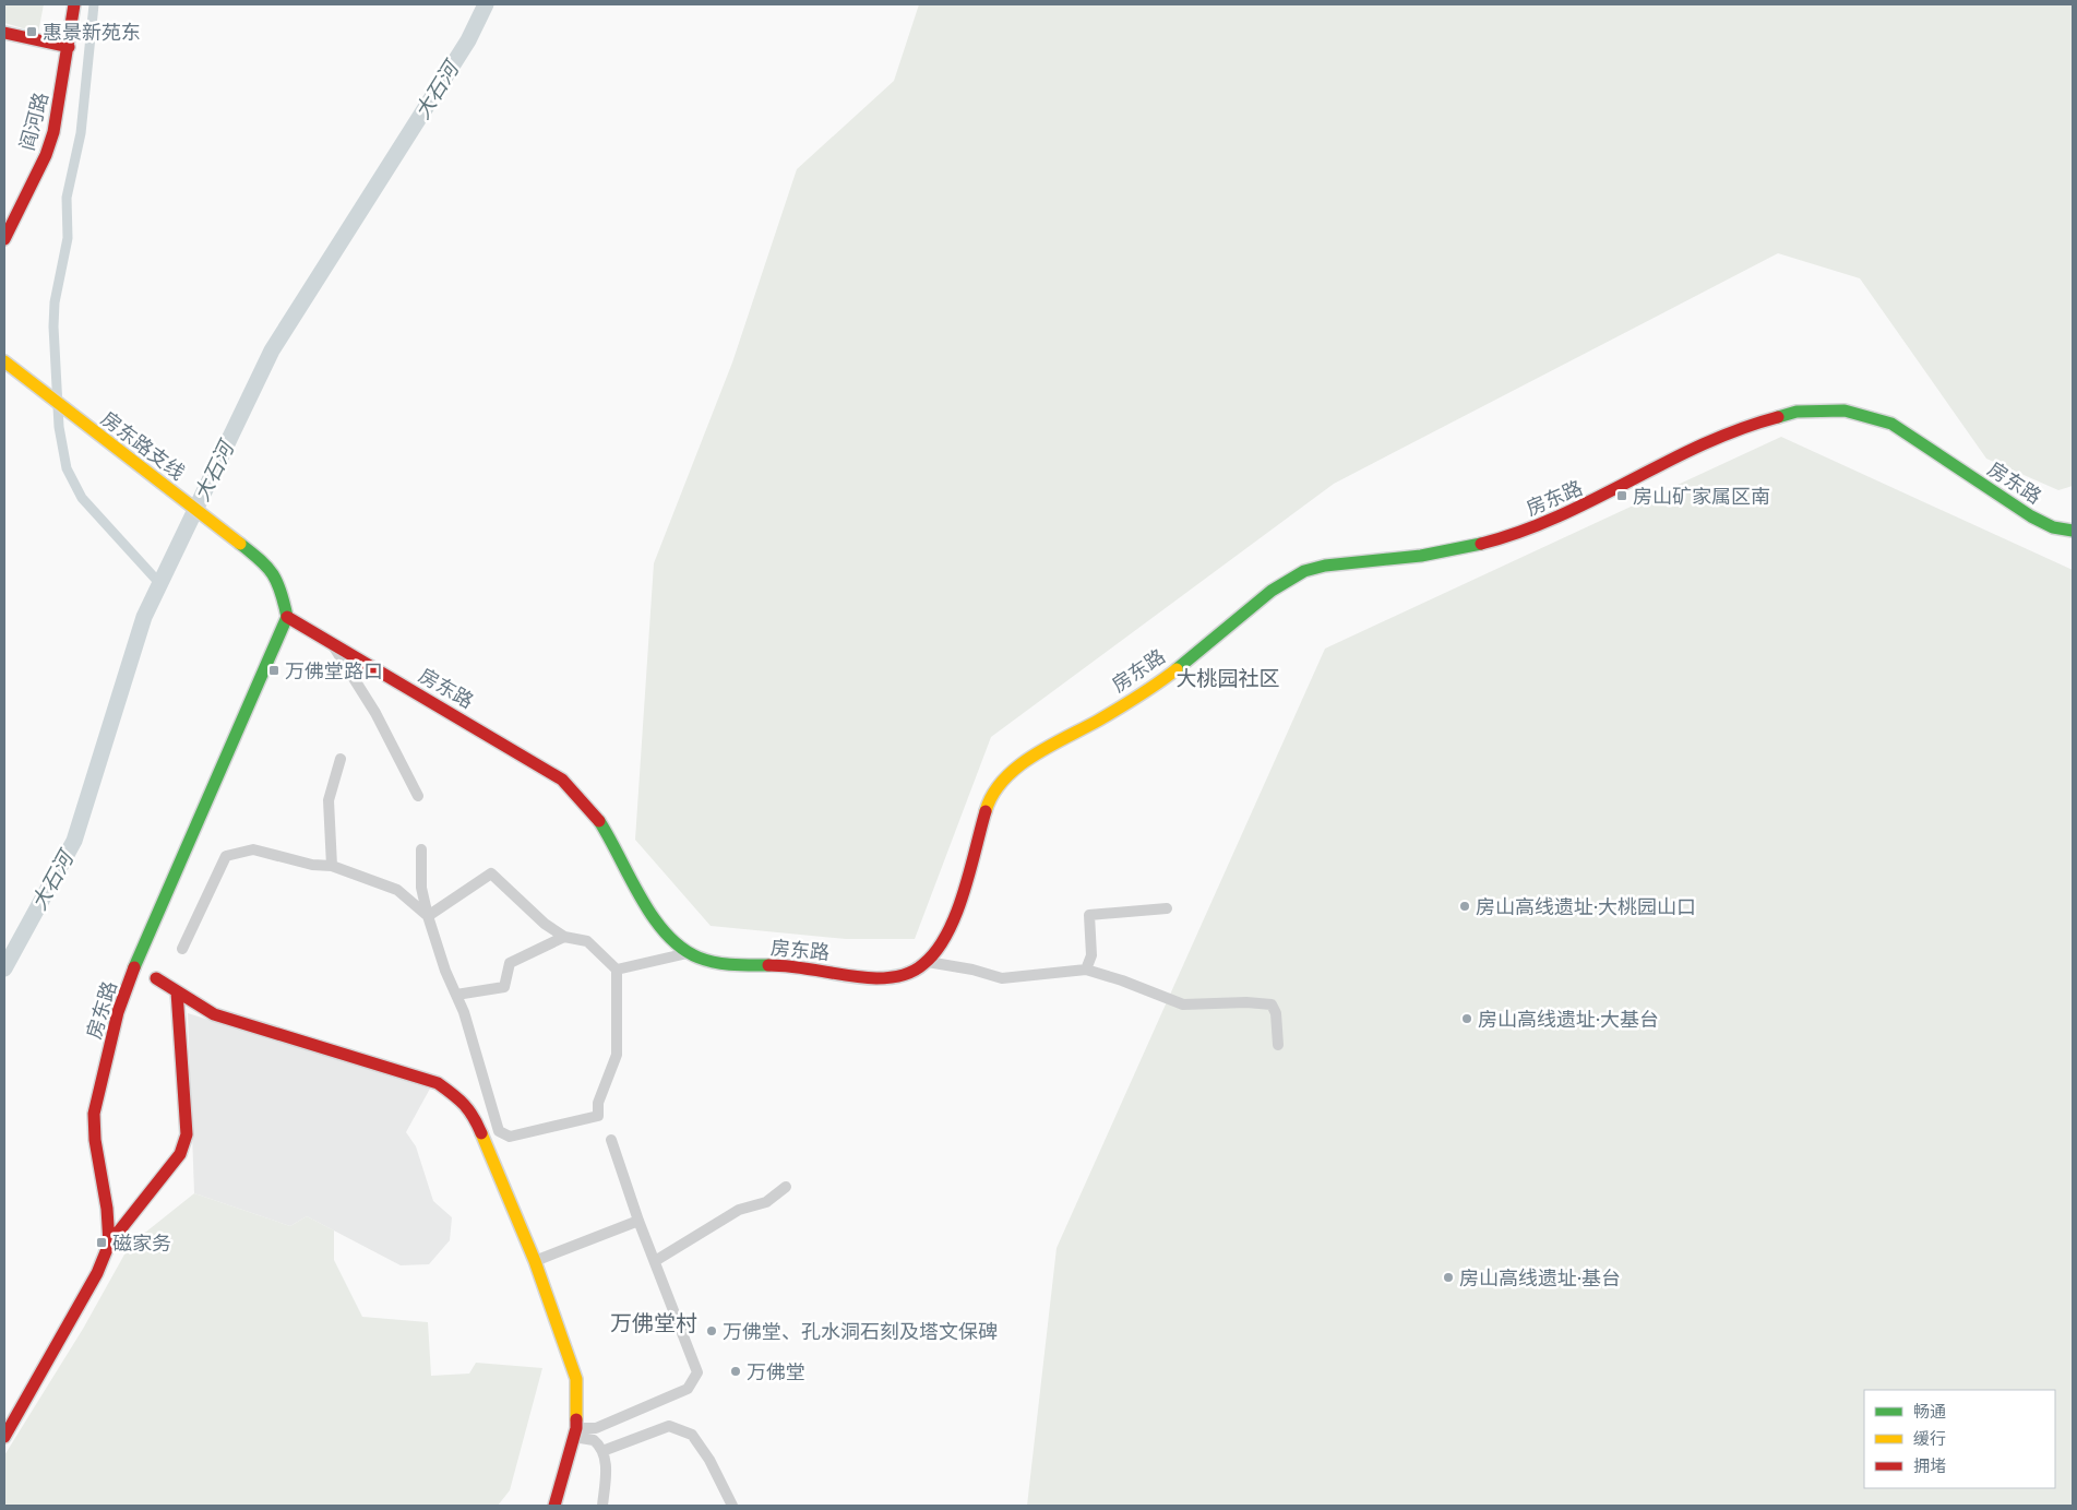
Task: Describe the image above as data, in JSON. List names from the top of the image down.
{
  "streets": {
    "main road": ["阎河路", "房东路支线", "房东路"]
  },
  "crossings": [
    ["房东路支线", "房东路"]
  ],
  "districts": ["大桃园社区", "万佛堂村"],
  "water": ["大石河"],
  "places": {
    "transit": [
      "惠景新苑东",
      "房山矿家属区南",
      "万佛堂路口",
      "磁家务"
    ],
    "other": [
      "房山高线遗址·大桃园山口",
      "房山高线遗址·大基台",
      "房山高线遗址·基台",
      "万佛堂、孔水洞石刻及塔文保碑",
      "万佛堂"
    ]
  },
  "legend": ["畅通", "缓行", "拥堵"]
}
